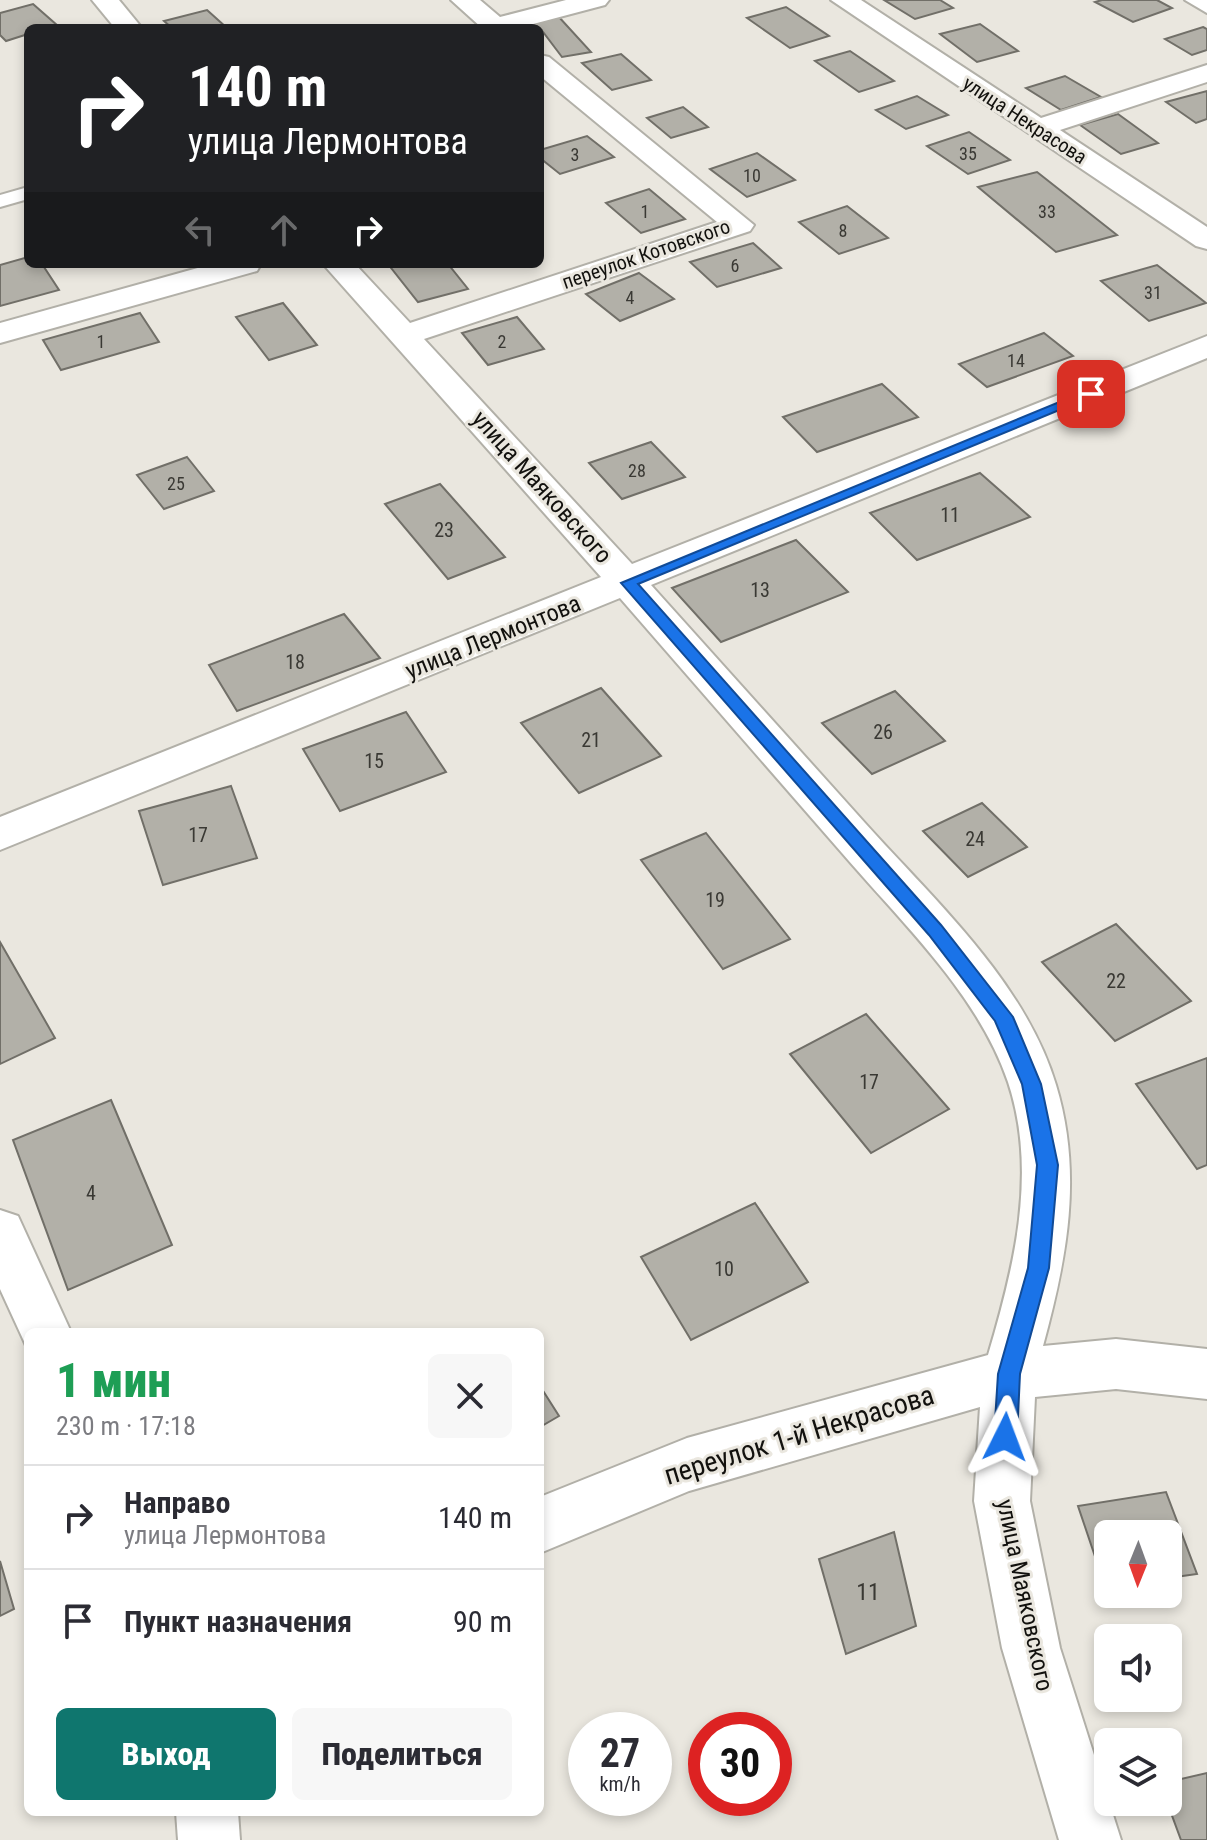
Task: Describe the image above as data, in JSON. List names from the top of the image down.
{
  "streets": {
    "street": [
      "улица Некрасова",
      "переулок Котовского",
      "улица Маяковского",
      "улица Лермонтова",
      "переулок 1-й Некрасова"
    ]
  },
  "crossings": [
    ["переулок Котовского", "улица Маяковского"],
    ["улица Маяковского", "улица Лермонтова"],
    ["улица Маяковского", "переулок 1-й Некрасова"]
  ],
  "house_numbers": [
    "35",
    "3",
    "10",
    "1",
    "33",
    "8",
    "6",
    "31",
    "4",
    "1",
    "2",
    "14",
    "28",
    "25",
    "11",
    "23",
    "13",
    "18",
    "26",
    "21",
    "15",
    "17",
    "24",
    "19",
    "22",
    "17",
    "4",
    "10",
    "11"
  ],
  "north": "bottom",
  "page": {
    "turn": ["140 m", "улица Лермонтова"],
    "heading": ["1 мин", "230 m · 17:18"],
    "list": [
      {
        "name": "Направо",
        "note": "улица Лермонтова",
        "value": "140 m"
      },
      {
        "name": "Пункт назначения",
        "value": "90 m"
      }
    ],
    "buttons": ["Выход", "Поделиться"],
    "speed": "27 km/h",
    "limit": "30"
  }
}
